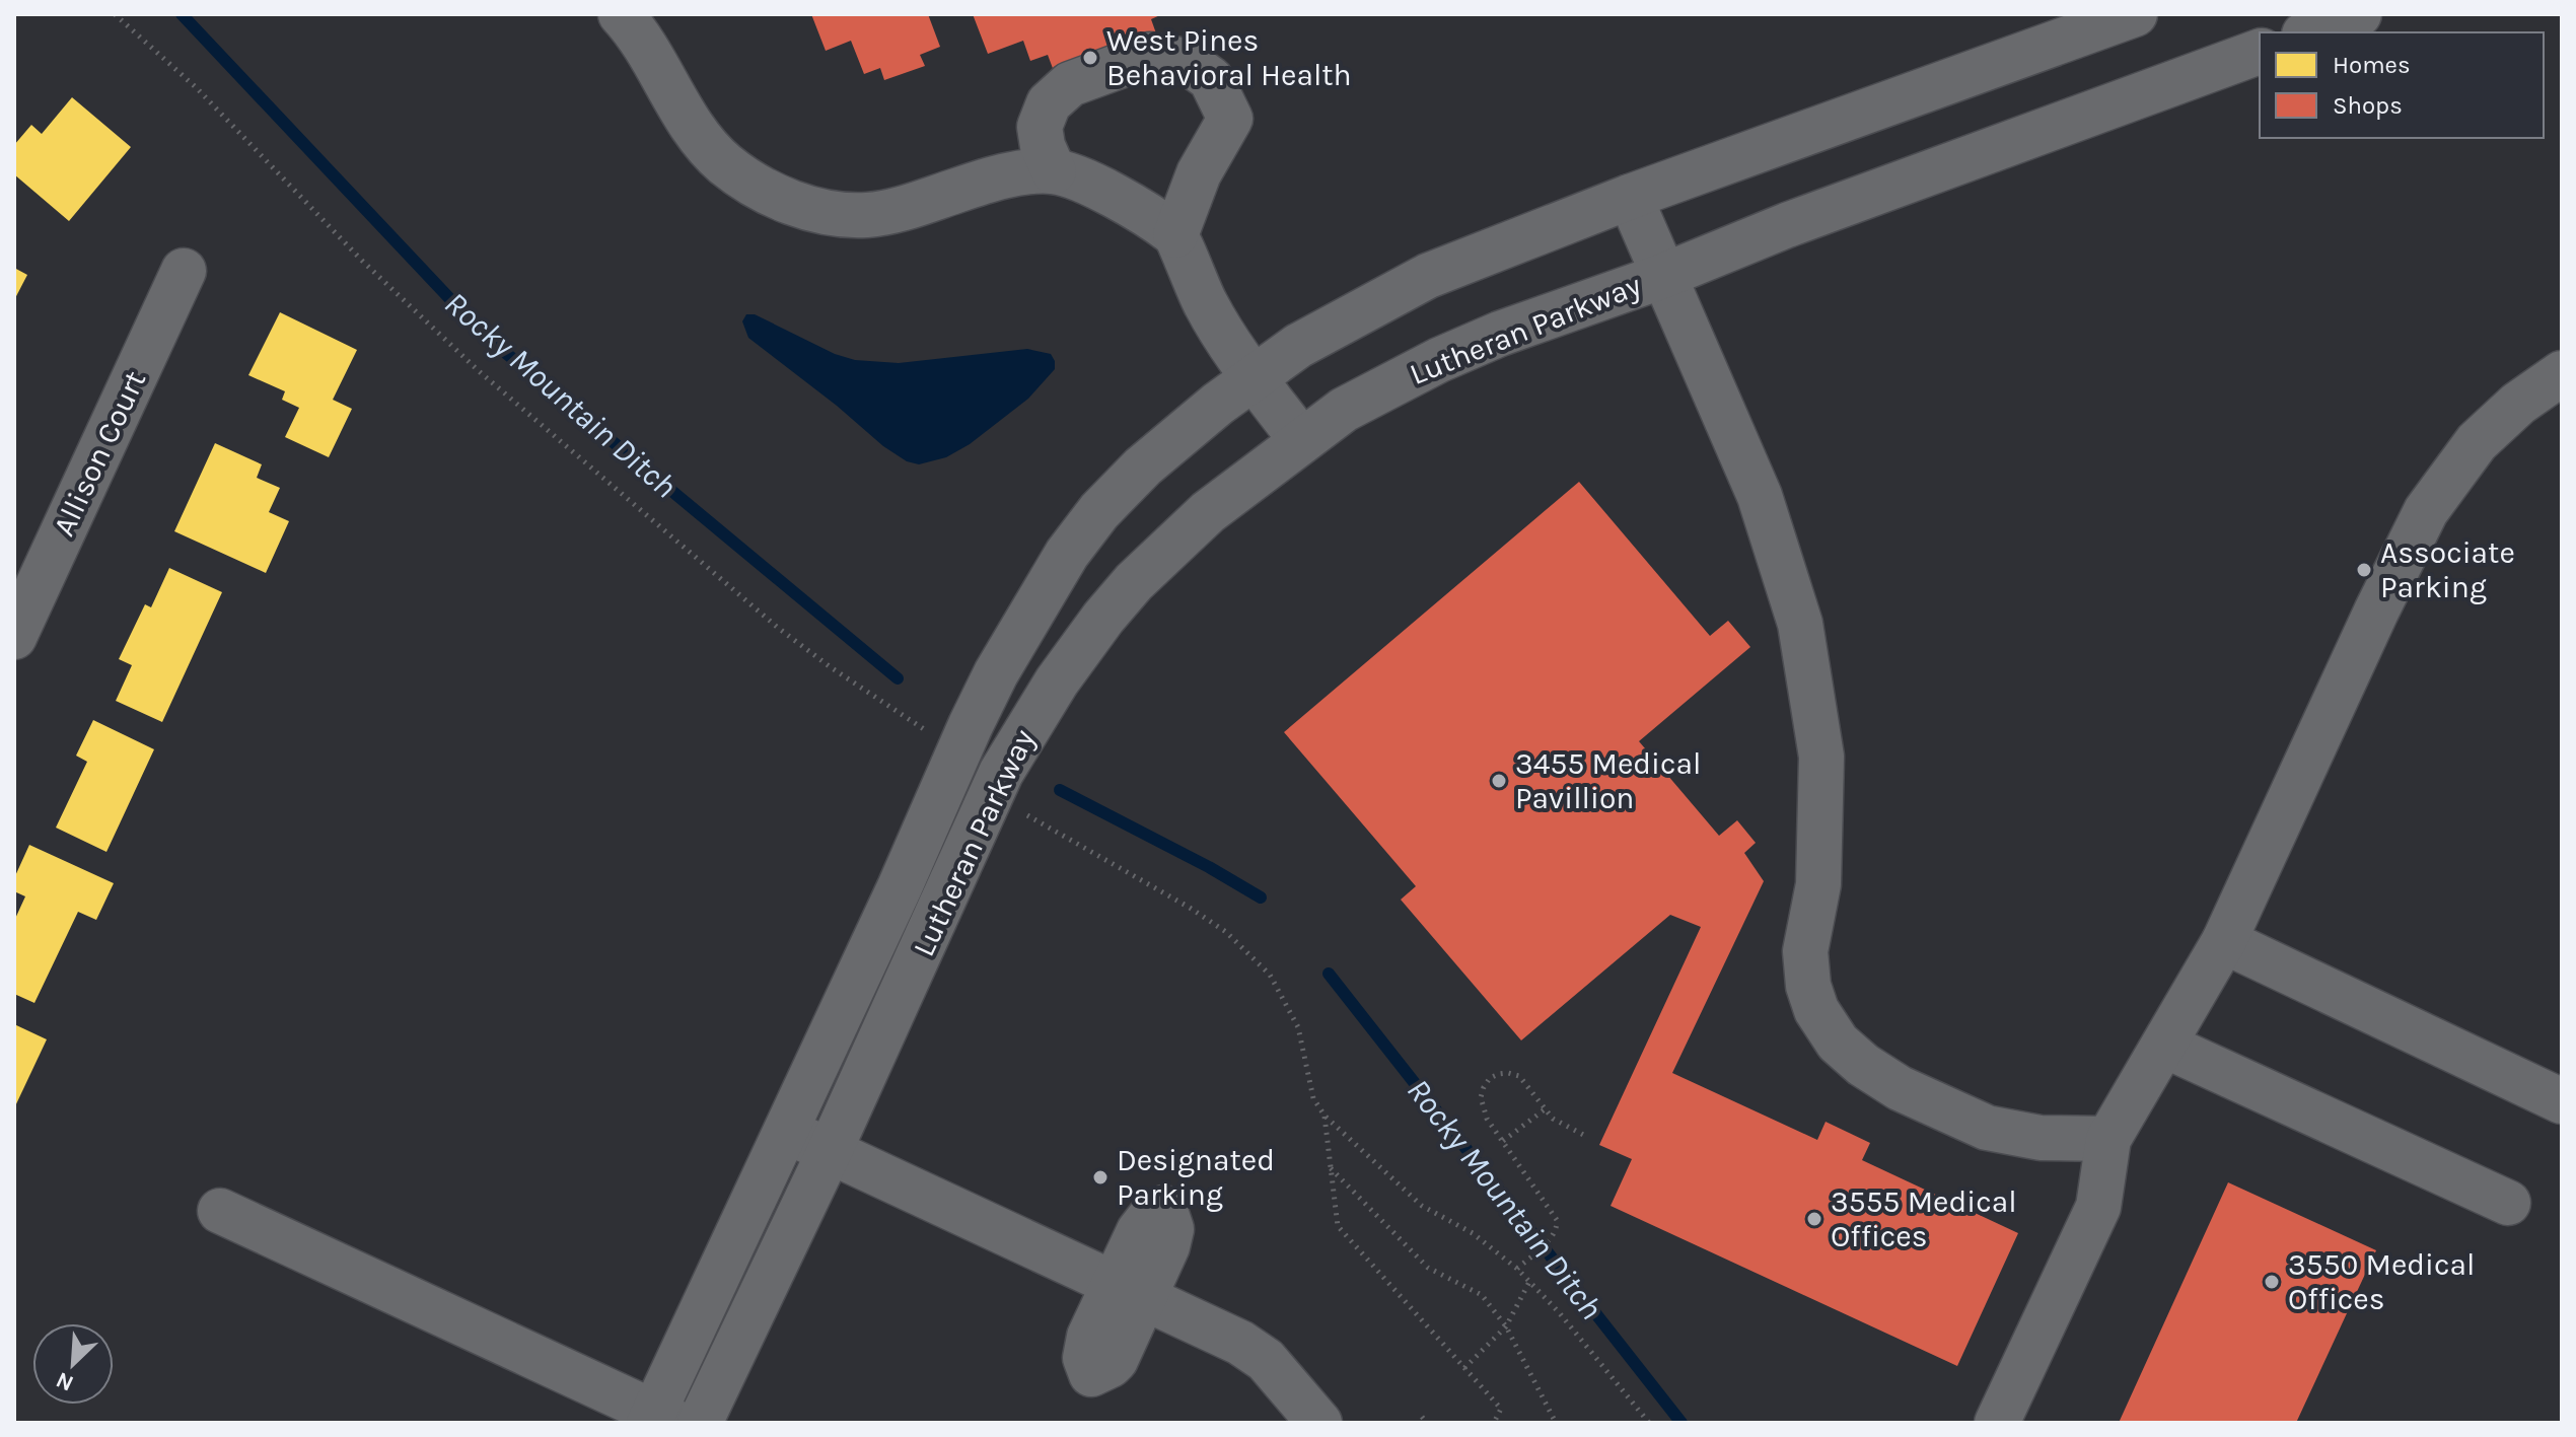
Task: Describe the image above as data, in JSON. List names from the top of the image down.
{
  "streets": {
    "street": ["Lutheran Parkway", "Allison Court"]
  },
  "water": ["Rocky Mountain Ditch"],
  "places": [
    "West Pines Behavioral Health",
    "Associate Parking",
    "3455 Medical Pavillion",
    "Designated Parking",
    "3555 Medical Offices",
    "3550 Medical Offices"
  ],
  "legend": ["Homes", "Shops"],
  "north": "bottom left"
}
